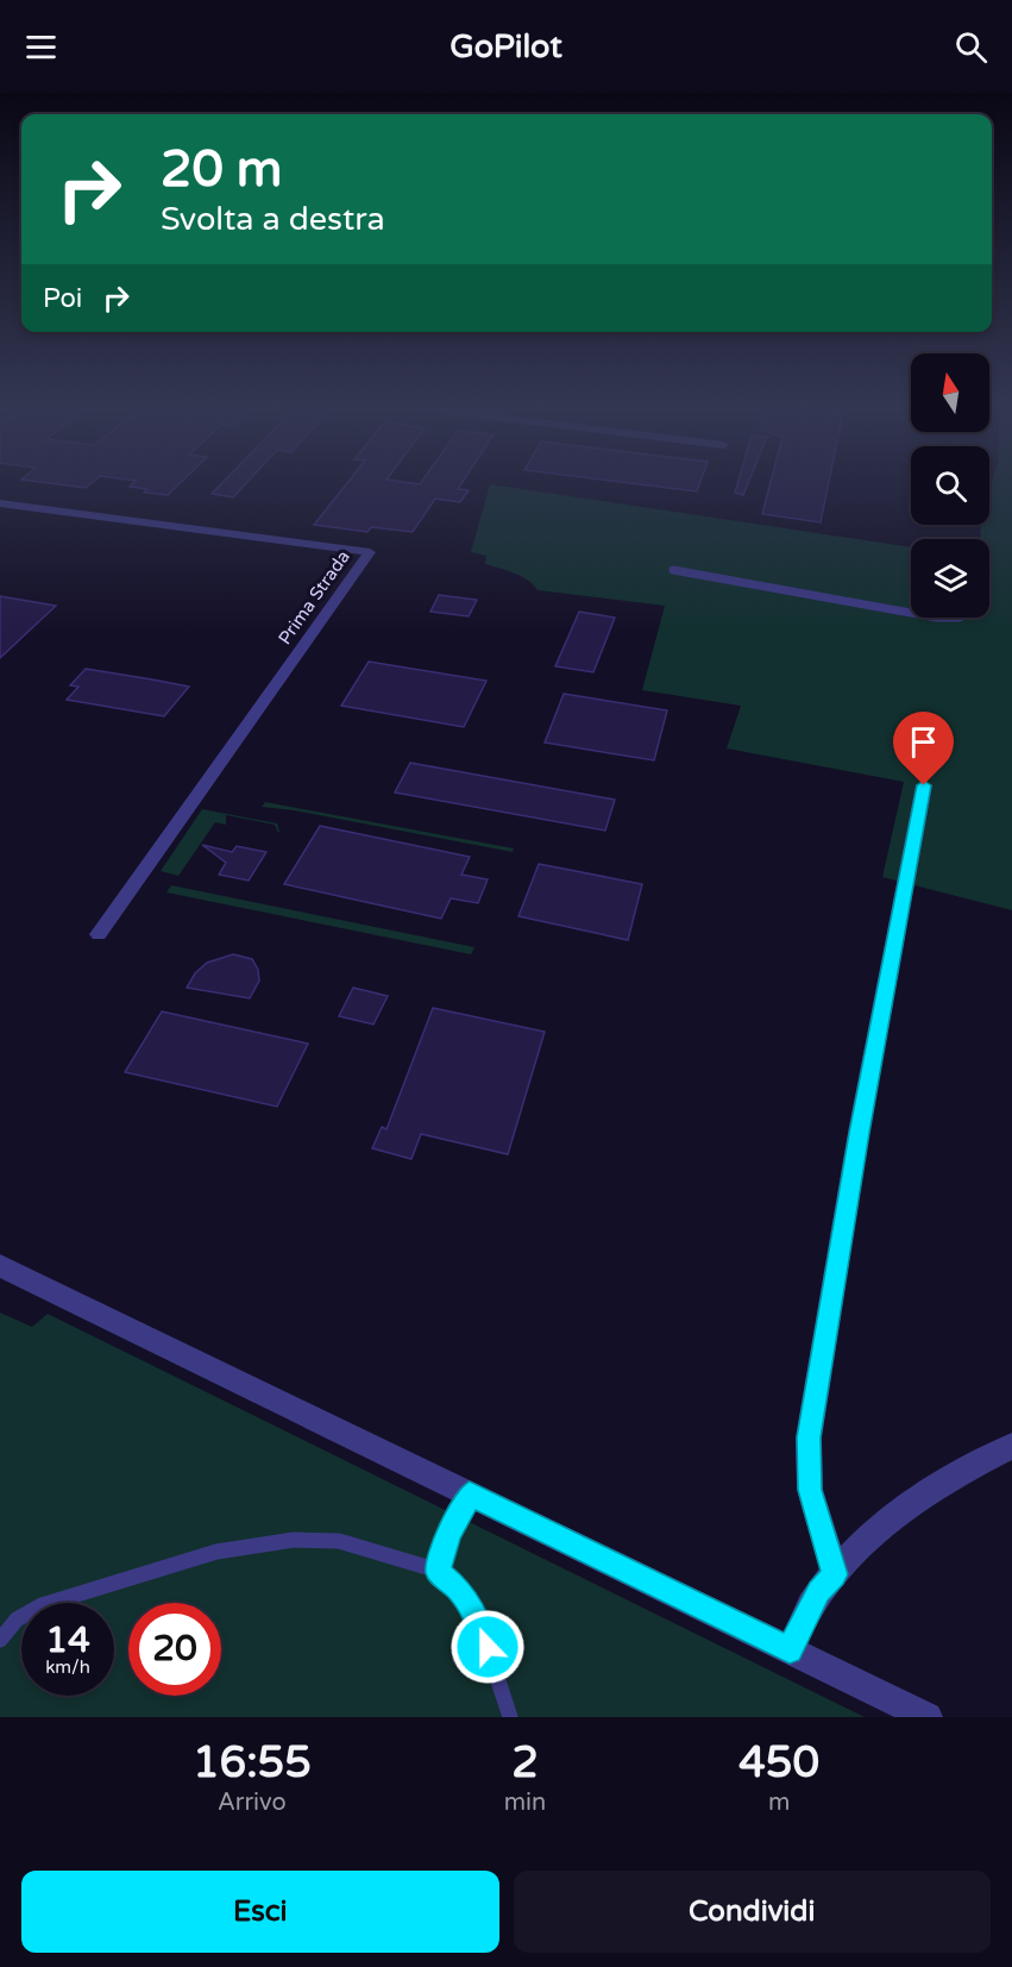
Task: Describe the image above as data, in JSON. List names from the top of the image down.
{
  "streets": {
    "street": ["Prima Strada"]
  },
  "north": "top",
  "page": {
    "header": "GoPilot",
    "turn": ["20 m", "Svolta a destra"],
    "then": "Poi",
    "speed": "14 km/h",
    "limit": "20",
    "eta": [
      "16:55",
      "Arrivo",
      "2",
      "min",
      "450",
      "m"
    ],
    "buttons": ["Esci", "Condividi"]
  }
}
